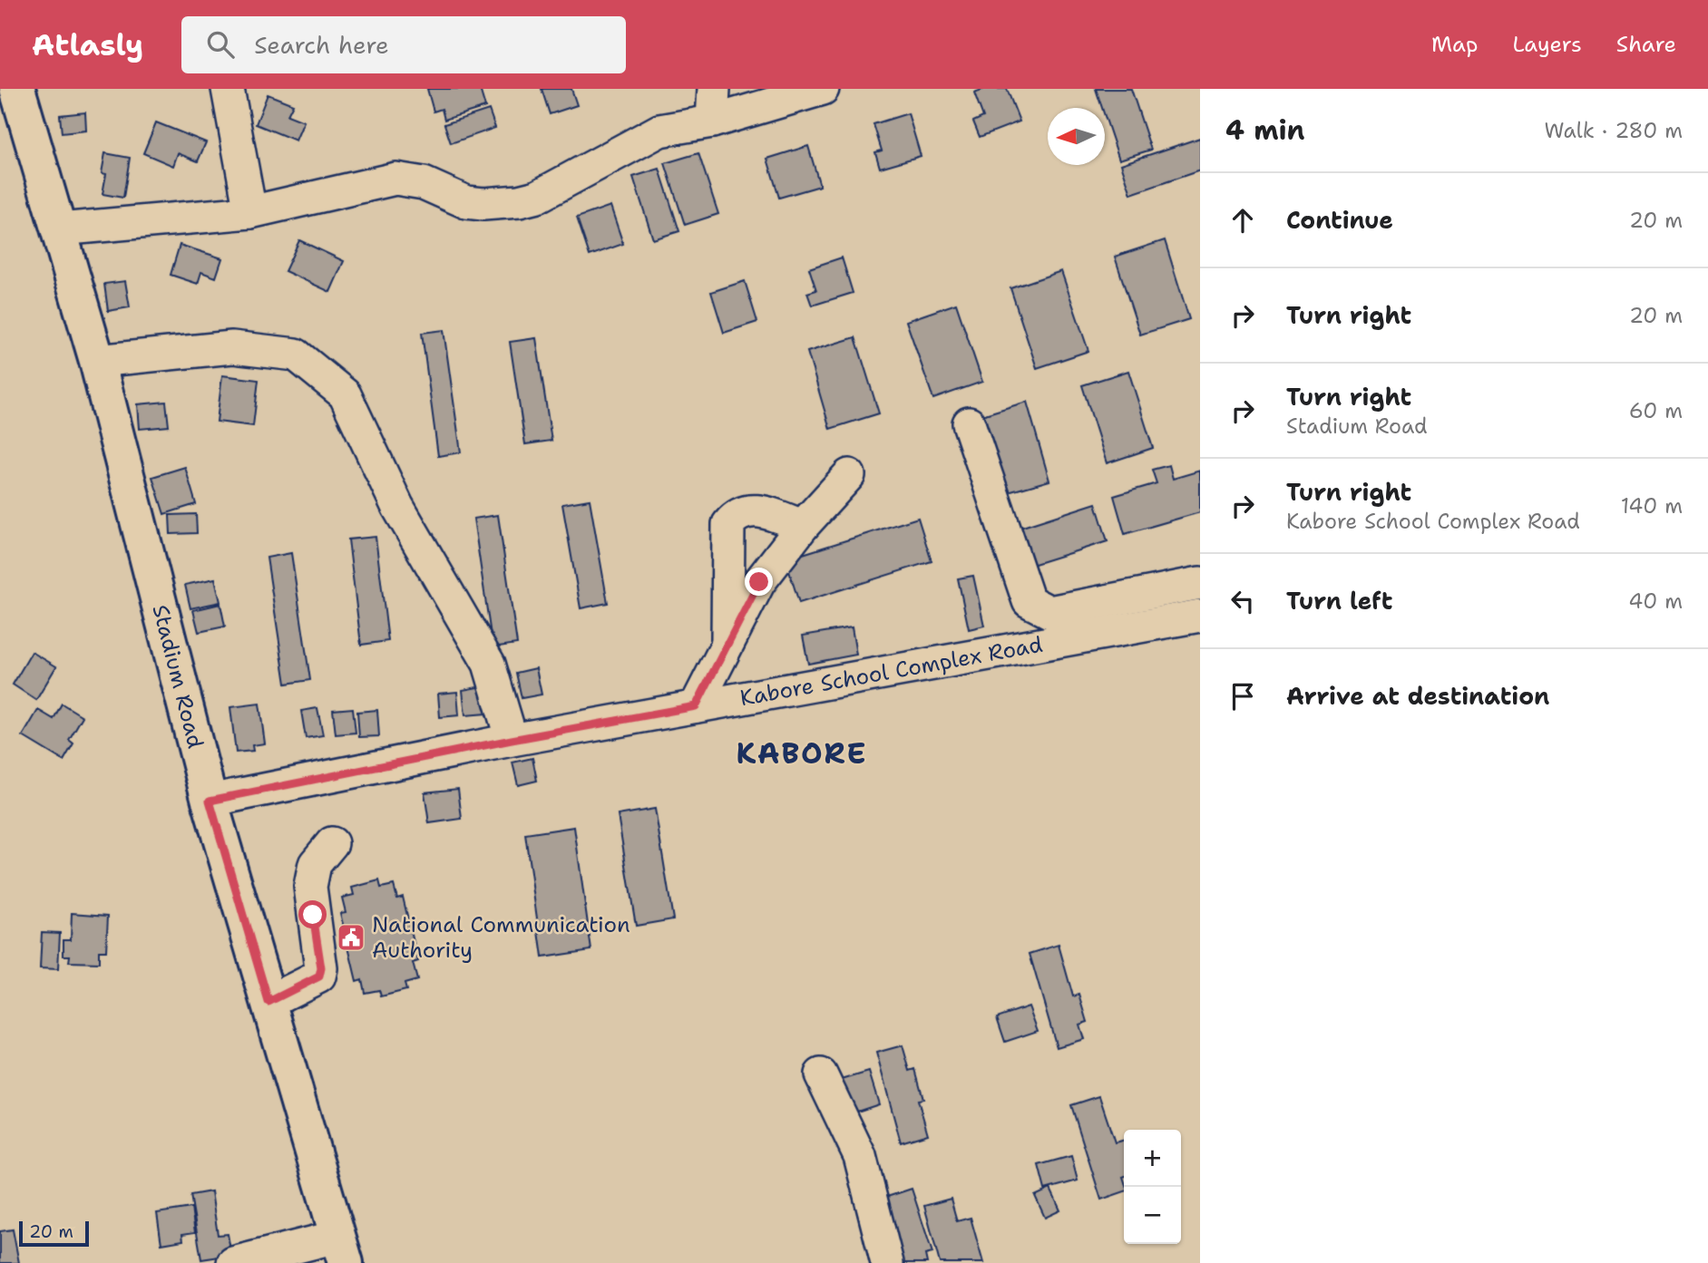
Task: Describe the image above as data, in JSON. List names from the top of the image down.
{
  "streets": {
    "main road": ["Stadium Road"],
    "street": ["Kabore School Complex Road"]
  },
  "crossings": [
    ["Kabore School Complex Road", "Stadium Road"]
  ],
  "districts": ["KABORE"],
  "places": {
    "public building": ["National Communication Authority"]
  },
  "scale_bar": "20 m",
  "north": "left",
  "page": {
    "header": "Atlasly",
    "search": "Search here",
    "nav": ["Map", "Layers", "Share"],
    "heading": ["4 min", "Walk · 280 m"],
    "list": [
      ["Continue", "20 m"],
      ["Turn right", "20 m"],
      ["Turn right", "Stadium Road", "60 m"],
      ["Turn right", "Kabore School Complex Road", "140 m"],
      ["Turn left", "40 m"],
      "Arrive at destination"
    ],
    "map_buttons": ["+", "−"],
    "scale": "20 m"
  }
}
